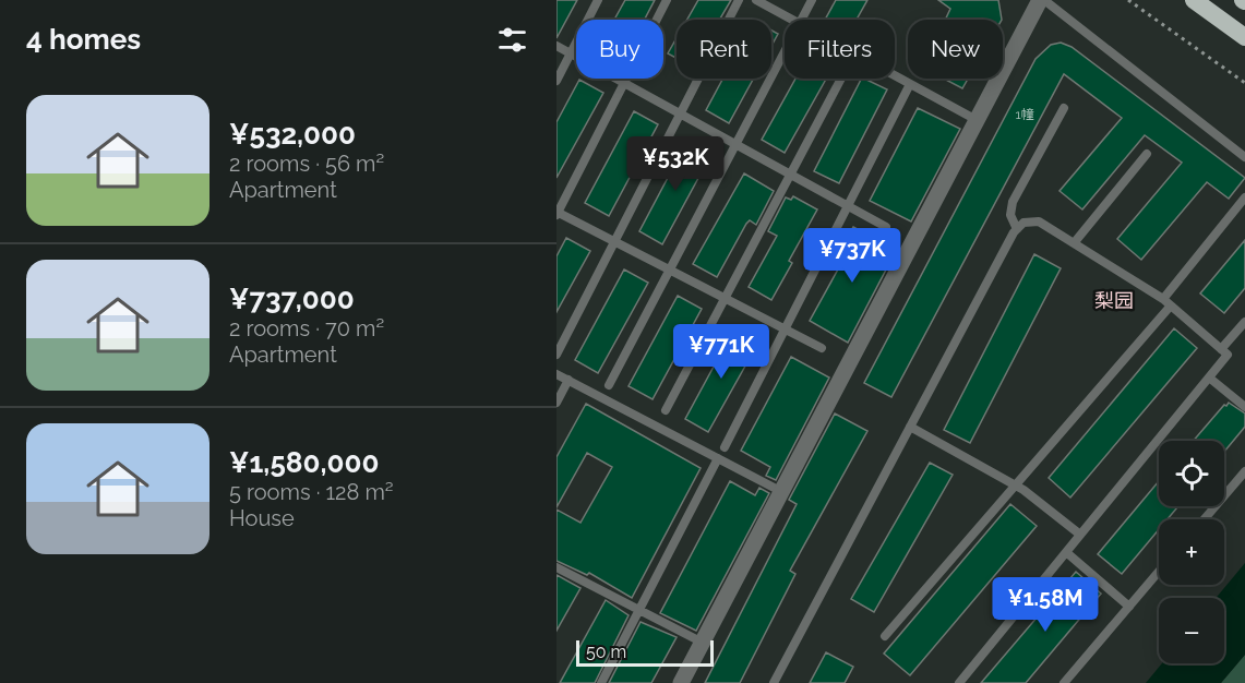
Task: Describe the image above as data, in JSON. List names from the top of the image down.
{
  "districts": ["梨园"],
  "house_numbers": ["1幢"],
  "scale_bar": "50 m",
  "page": {
    "heading": "4 homes",
    "chip": [
      "Buy",
      "Rent",
      "Filters",
      "New"
    ],
    "list": [
      {
        "name": "¥532,000",
        "note": "2 rooms · 56 m² · Apartment"
      },
      {
        "name": "¥737,000",
        "note": "2 rooms · 70 m² · Apartment"
      },
      {
        "name": "¥1,580,000",
        "note": "5 rooms · 128 m² · House"
      }
    ],
    "price": [
      "¥532K",
      "¥737K",
      "¥771K",
      "¥1.58M"
    ],
    "map_buttons": ["+", "−"],
    "scale": "50 m"
  }
}
